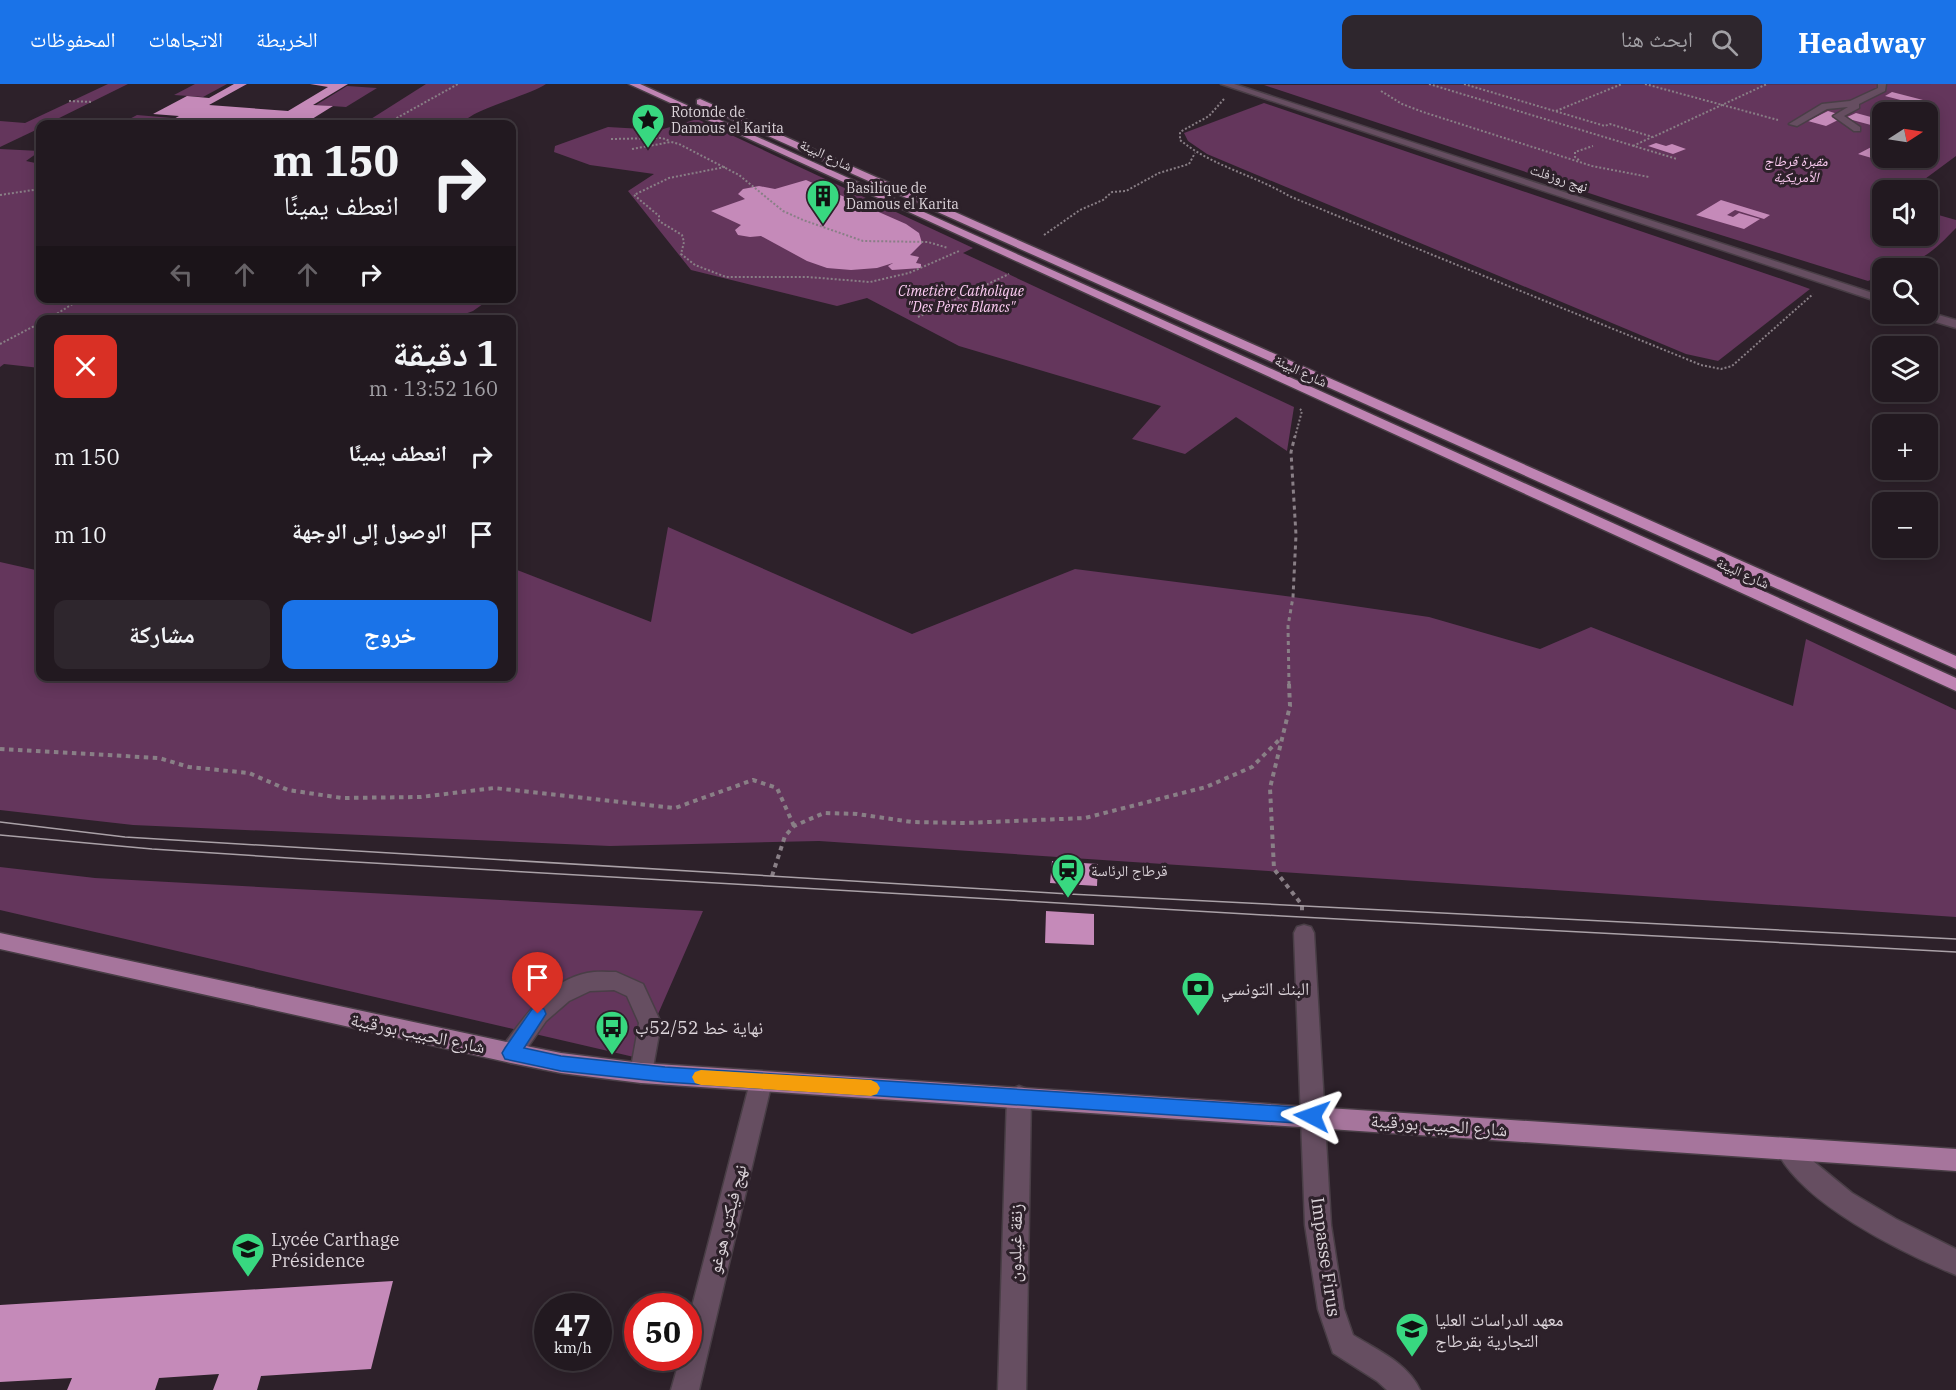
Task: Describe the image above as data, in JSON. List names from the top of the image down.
{
  "streets": {
    "highway": ["شارع البيئة"],
    "main road": ["شارع الحبيب بورقيبة"],
    "street": [
      "نهج روزفلت",
      "نهج فيكتور هوغو",
      "زنقة غيلدون",
      "Impasse Firus"
    ]
  },
  "crossings": [
    ["شارع الحبيب بورقيبة", "نهج فيكتور هوغو"],
    ["شارع الحبيب بورقيبة", "زنقة غيلدون"],
    ["شارع الحبيب بورقيبة", "Impasse Firus"]
  ],
  "parks": ["مقبرة قرطاج الأمريكية", "Cimetière Catholique \"Des Pères Blancs\""],
  "places": {
    "place": ["Rotonde de Damous el Karita"],
    "building": ["Basilique de Damous el Karita"],
    "station": ["قرطاج الرئاسة"],
    "bank": ["البنك التونسي"],
    "bus stop": ["نهاية خط 52/52ب"],
    "school or university": ["Lycée Carthage Présidence", "معهد الدراسات العليا التجارية بقرطاج"]
  },
  "north": "right",
  "page": {
    "header": "Headway",
    "search": "ابحث هنا",
    "nav": ["الخريطة", "الاتجاهات", "المحفوظات"],
    "map_buttons": ["+", "−"],
    "turn": ["150 m", "انعطف يمينًا"],
    "heading": ["1 دقيقة", "160 m · 13:52"],
    "list": [
      {
        "name": "انعطف يمينًا",
        "value": "150 m"
      },
      {
        "name": "الوصول إلى الوجهة",
        "value": "10 m"
      }
    ],
    "buttons": ["خروج", "مشاركة"],
    "speed": "47 km/h",
    "limit": "50"
  }
}
